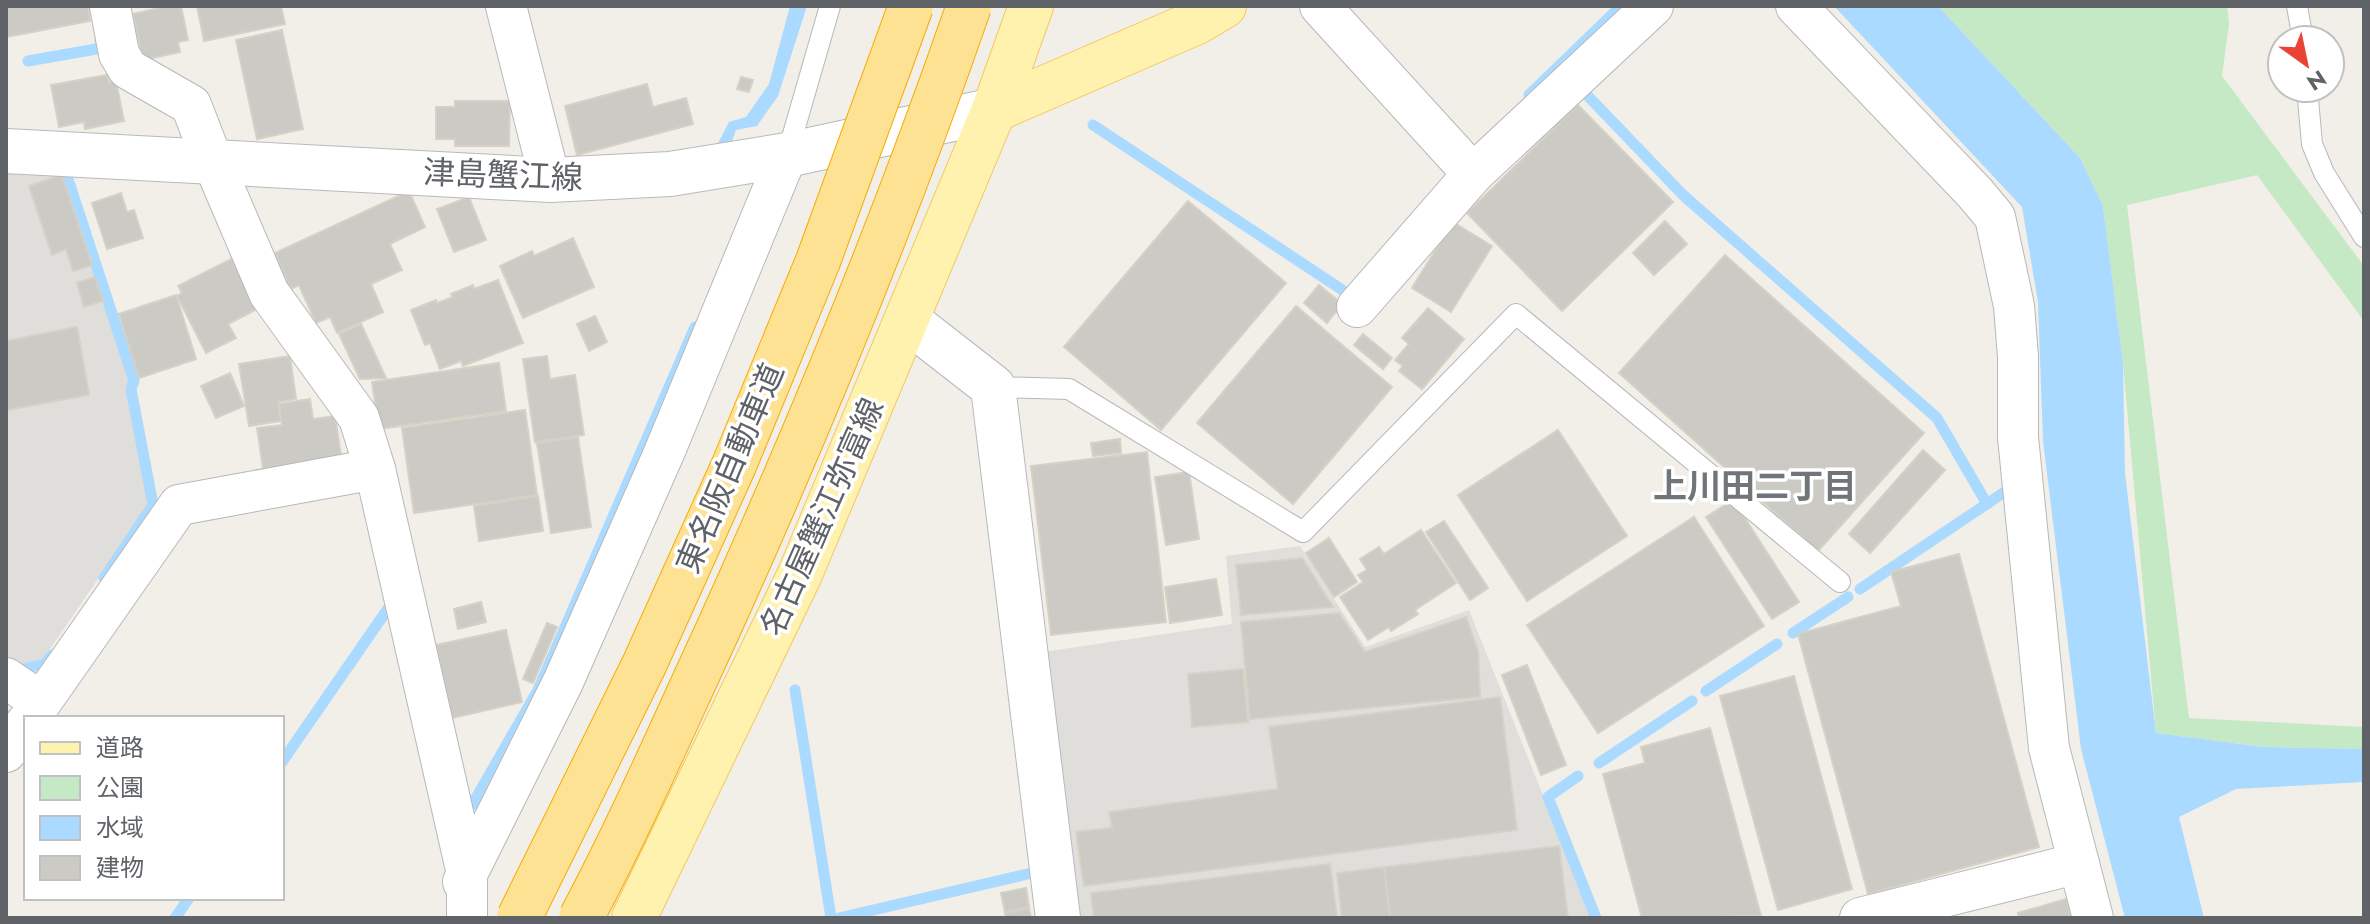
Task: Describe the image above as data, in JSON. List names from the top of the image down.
{
  "streets": {
    "highway": ["東名阪自動車道"],
    "main road": ["津島蟹江線", "名古屋蟹江弥富線"]
  },
  "crossings": [
    ["津島蟹江線", "名古屋蟹江弥富線"]
  ],
  "districts": ["上川田二丁目"],
  "legend": [
    "道路",
    "公園",
    "水域",
    "建物"
  ],
  "north": "bottom right"
}
